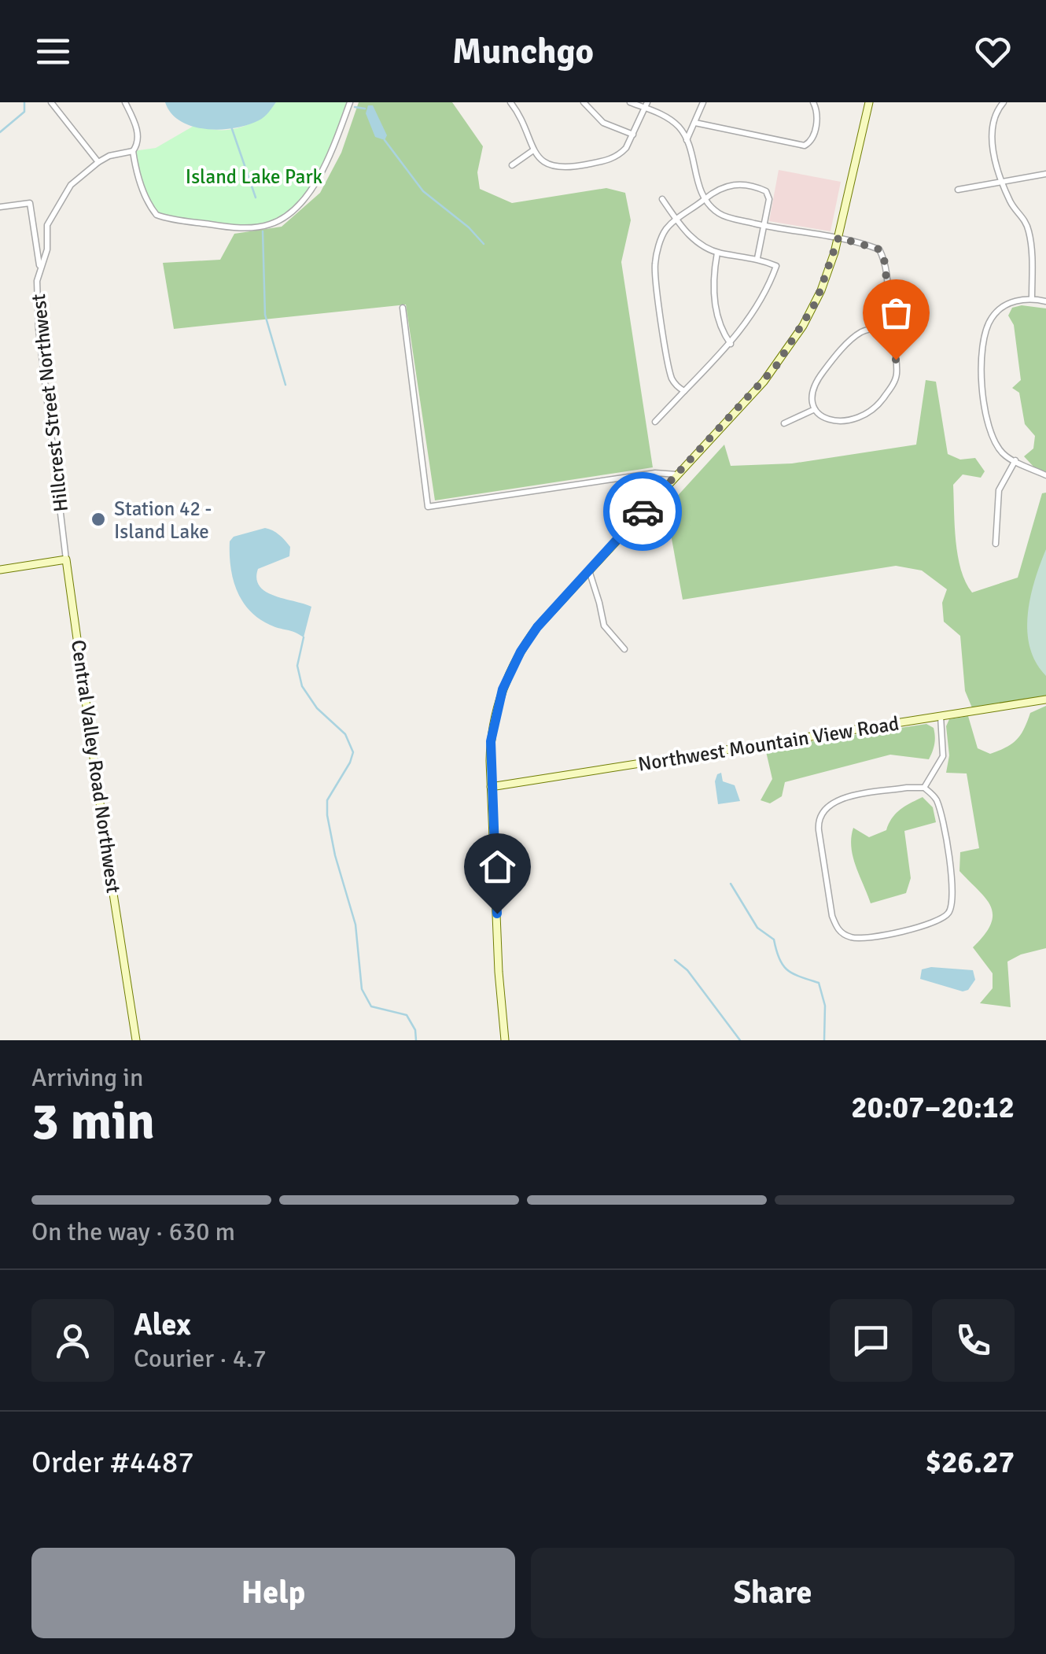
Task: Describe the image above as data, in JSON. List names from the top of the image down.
{
  "streets": {
    "main road": ["Northwest Mountain View Road", "Central Valley Road Northwest"],
    "street": ["Hillcrest Street Northwest"]
  },
  "crossings": [
    ["Hillcrest Street Northwest", "Central Valley Road Northwest"]
  ],
  "parks": ["Island Lake Park"],
  "places": ["Station 42 - Island Lake"],
  "page": {
    "header": "Munchgo",
    "heading": ["3 min", "Arriving in", "20:07–20:12"],
    "panel": [
      "Alex",
      "Courier · 4.7",
      "Order #4487",
      "$26.27"
    ],
    "bar": "On the way · 630 m",
    "buttons": ["Help", "Share"]
  }
}
